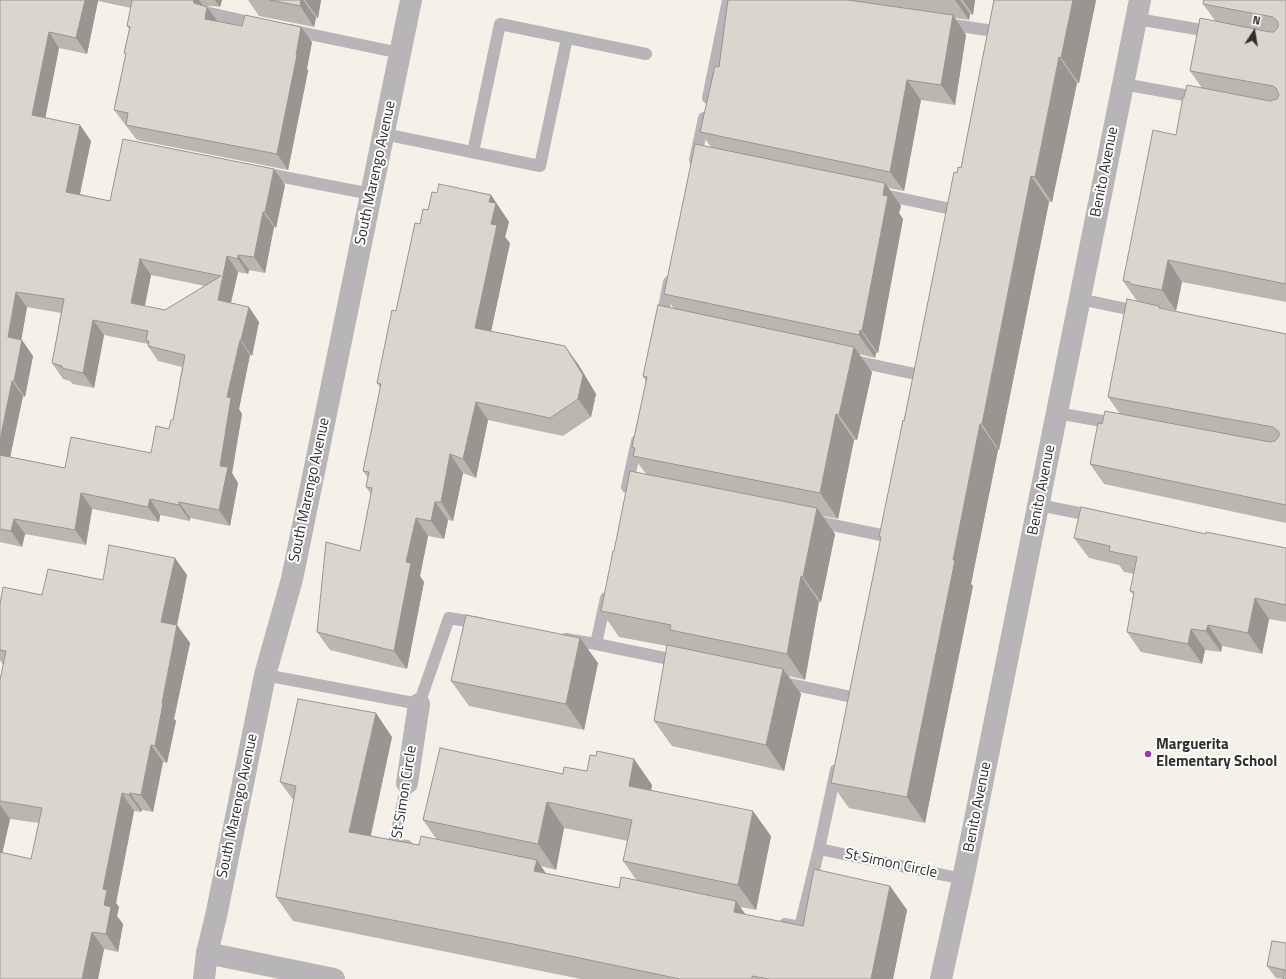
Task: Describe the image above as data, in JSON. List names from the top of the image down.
{
  "streets": {
    "street": ["Benito Avenue", "South Marengo Avenue", "St Simon Circle"]
  },
  "crossings": [
    ["Benito Avenue", "St Simon Circle"]
  ],
  "places": ["Marguerita Elementary School"],
  "north": "top"
}
